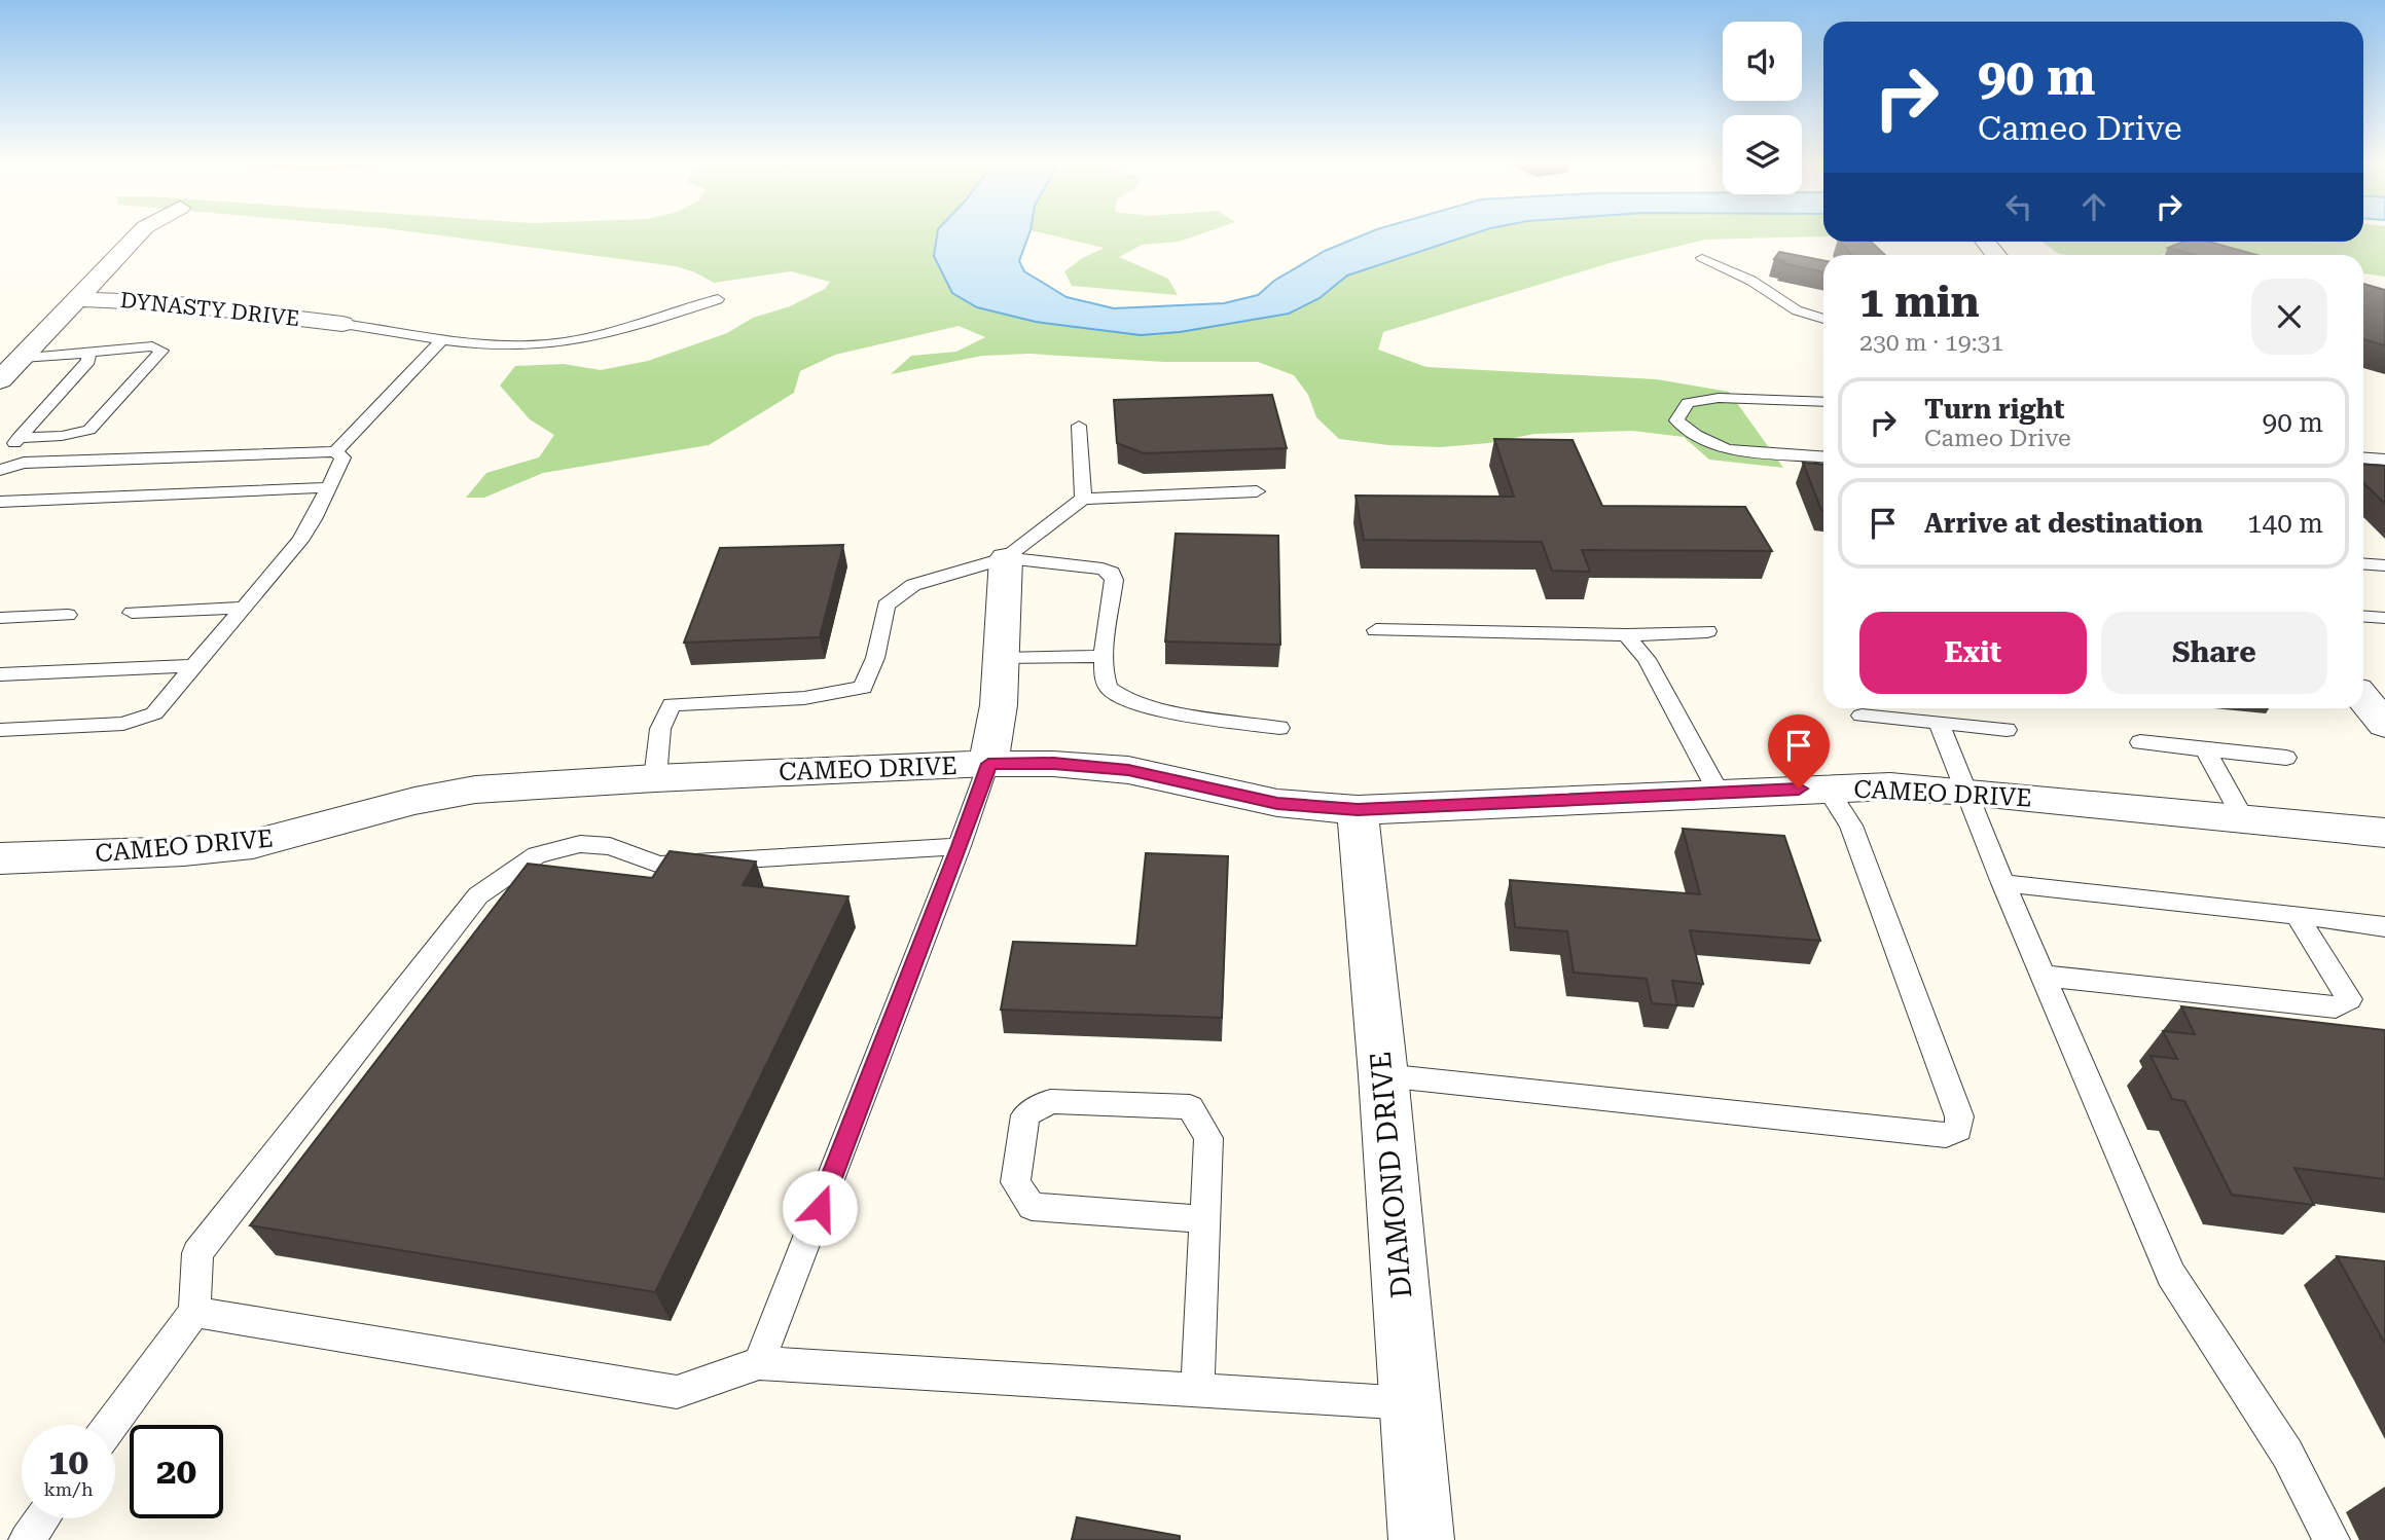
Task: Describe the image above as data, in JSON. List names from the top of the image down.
{
  "streets": {
    "street": ["DYNASTY DRIVE", "CAMEO DRIVE", "DIAMOND DRIVE"]
  },
  "crossings": [
    ["CAMEO DRIVE", "DIAMOND DRIVE"]
  ],
  "page": {
    "turn": ["90 m", "Cameo Drive"],
    "heading": ["1 min", "230 m · 19:31"],
    "list": [
      {
        "name": "Turn right",
        "note": "Cameo Drive",
        "value": "90 m"
      },
      {
        "name": "Arrive at destination",
        "value": "140 m"
      }
    ],
    "buttons": ["Exit", "Share"],
    "speed": "10 km/h",
    "limit": "20"
  }
}
